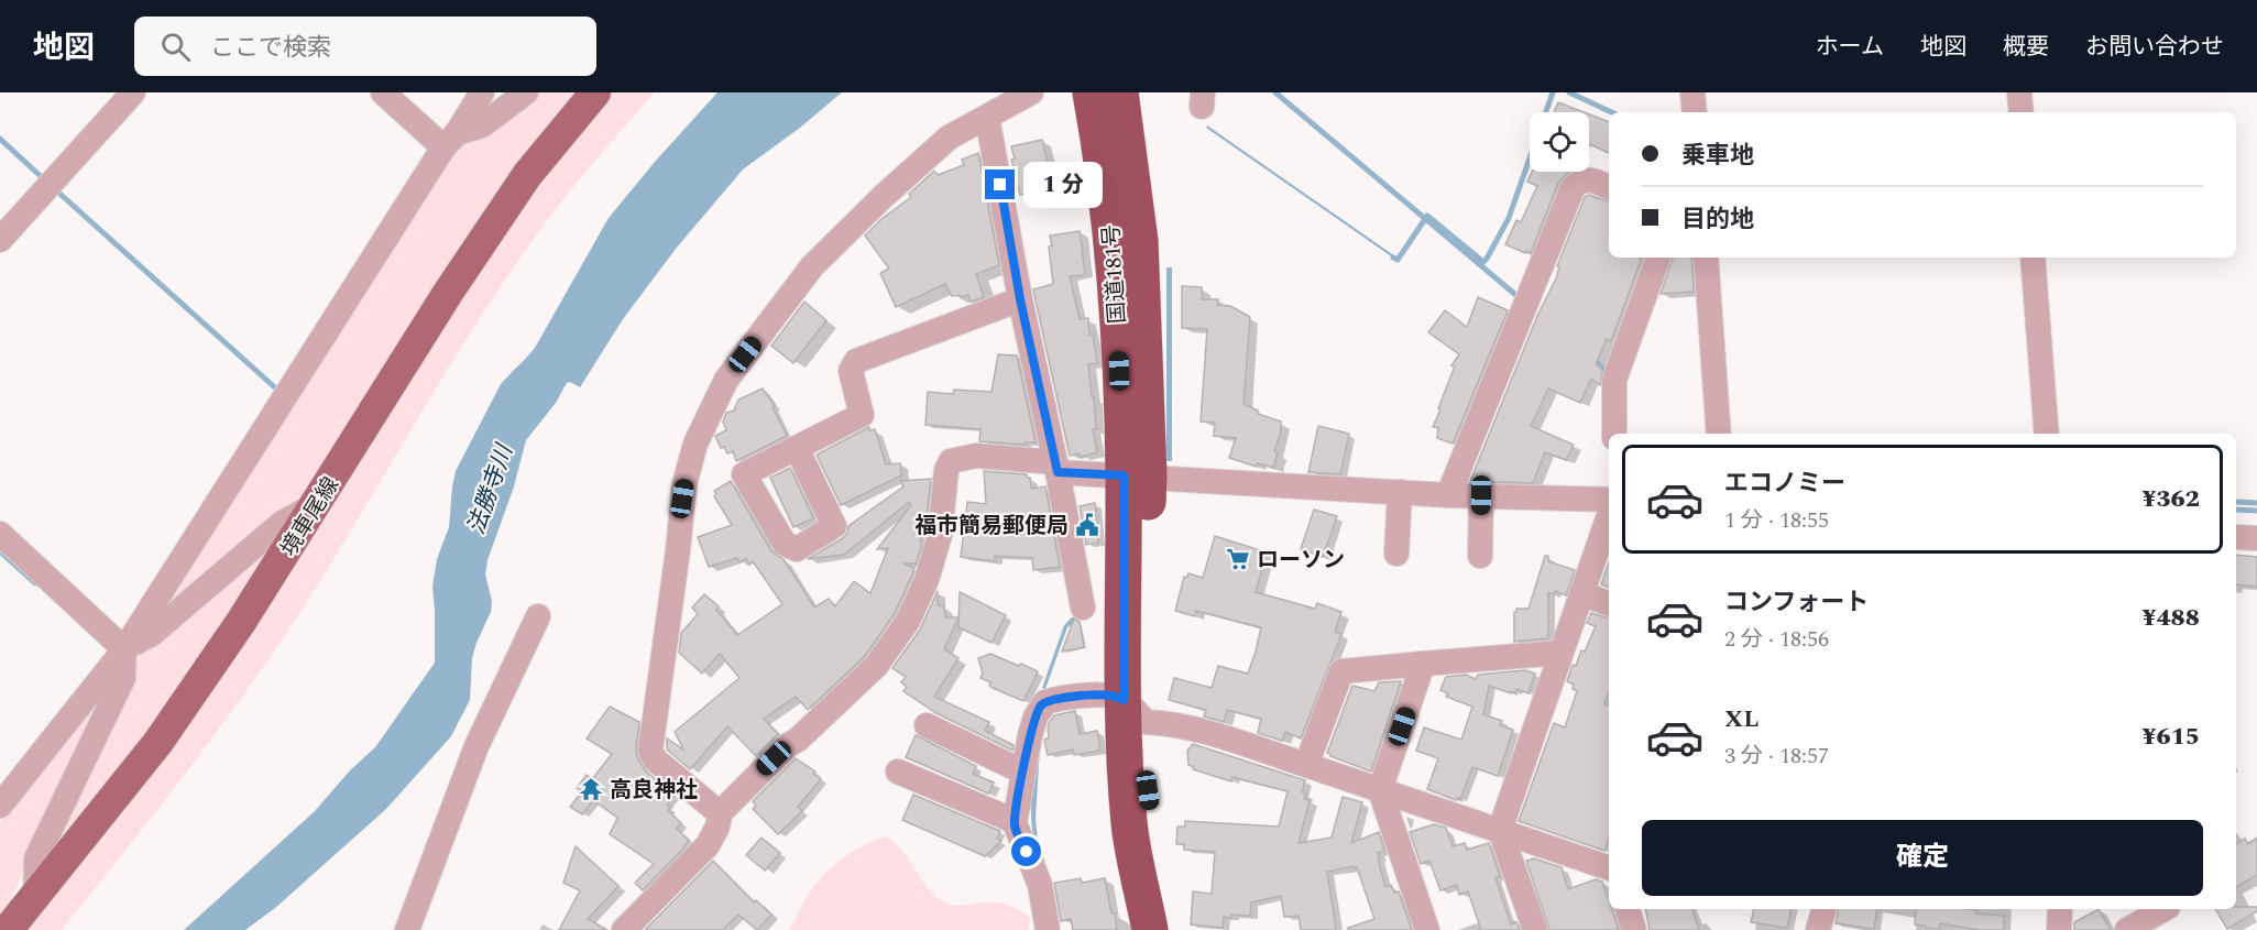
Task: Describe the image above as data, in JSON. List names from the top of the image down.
{
  "streets": {
    "highway": ["国道181号"],
    "main road": ["境車尾線"]
  },
  "water": ["法勝寺川"],
  "places": {
    "public building": ["福市簡易郵便局"],
    "supermarket": ["ローソン"],
    "temple": ["高良神社"]
  },
  "page": {
    "header": "地図",
    "search": "ここで検索",
    "nav": [
      "ホーム",
      "地図",
      "概要",
      "お問い合わせ"
    ],
    "banner": ["乗車地", "目的地"],
    "bubble": "1 分",
    "list": [
      {
        "name": "エコノミー",
        "note": "1 分 · 18:55",
        "value": "¥362"
      },
      {
        "name": "コンフォート",
        "note": "2 分 · 18:56",
        "value": "¥488"
      },
      {
        "name": "XL",
        "note": "3 分 · 18:57",
        "value": "¥615"
      }
    ],
    "buttons": "確定"
  }
}
